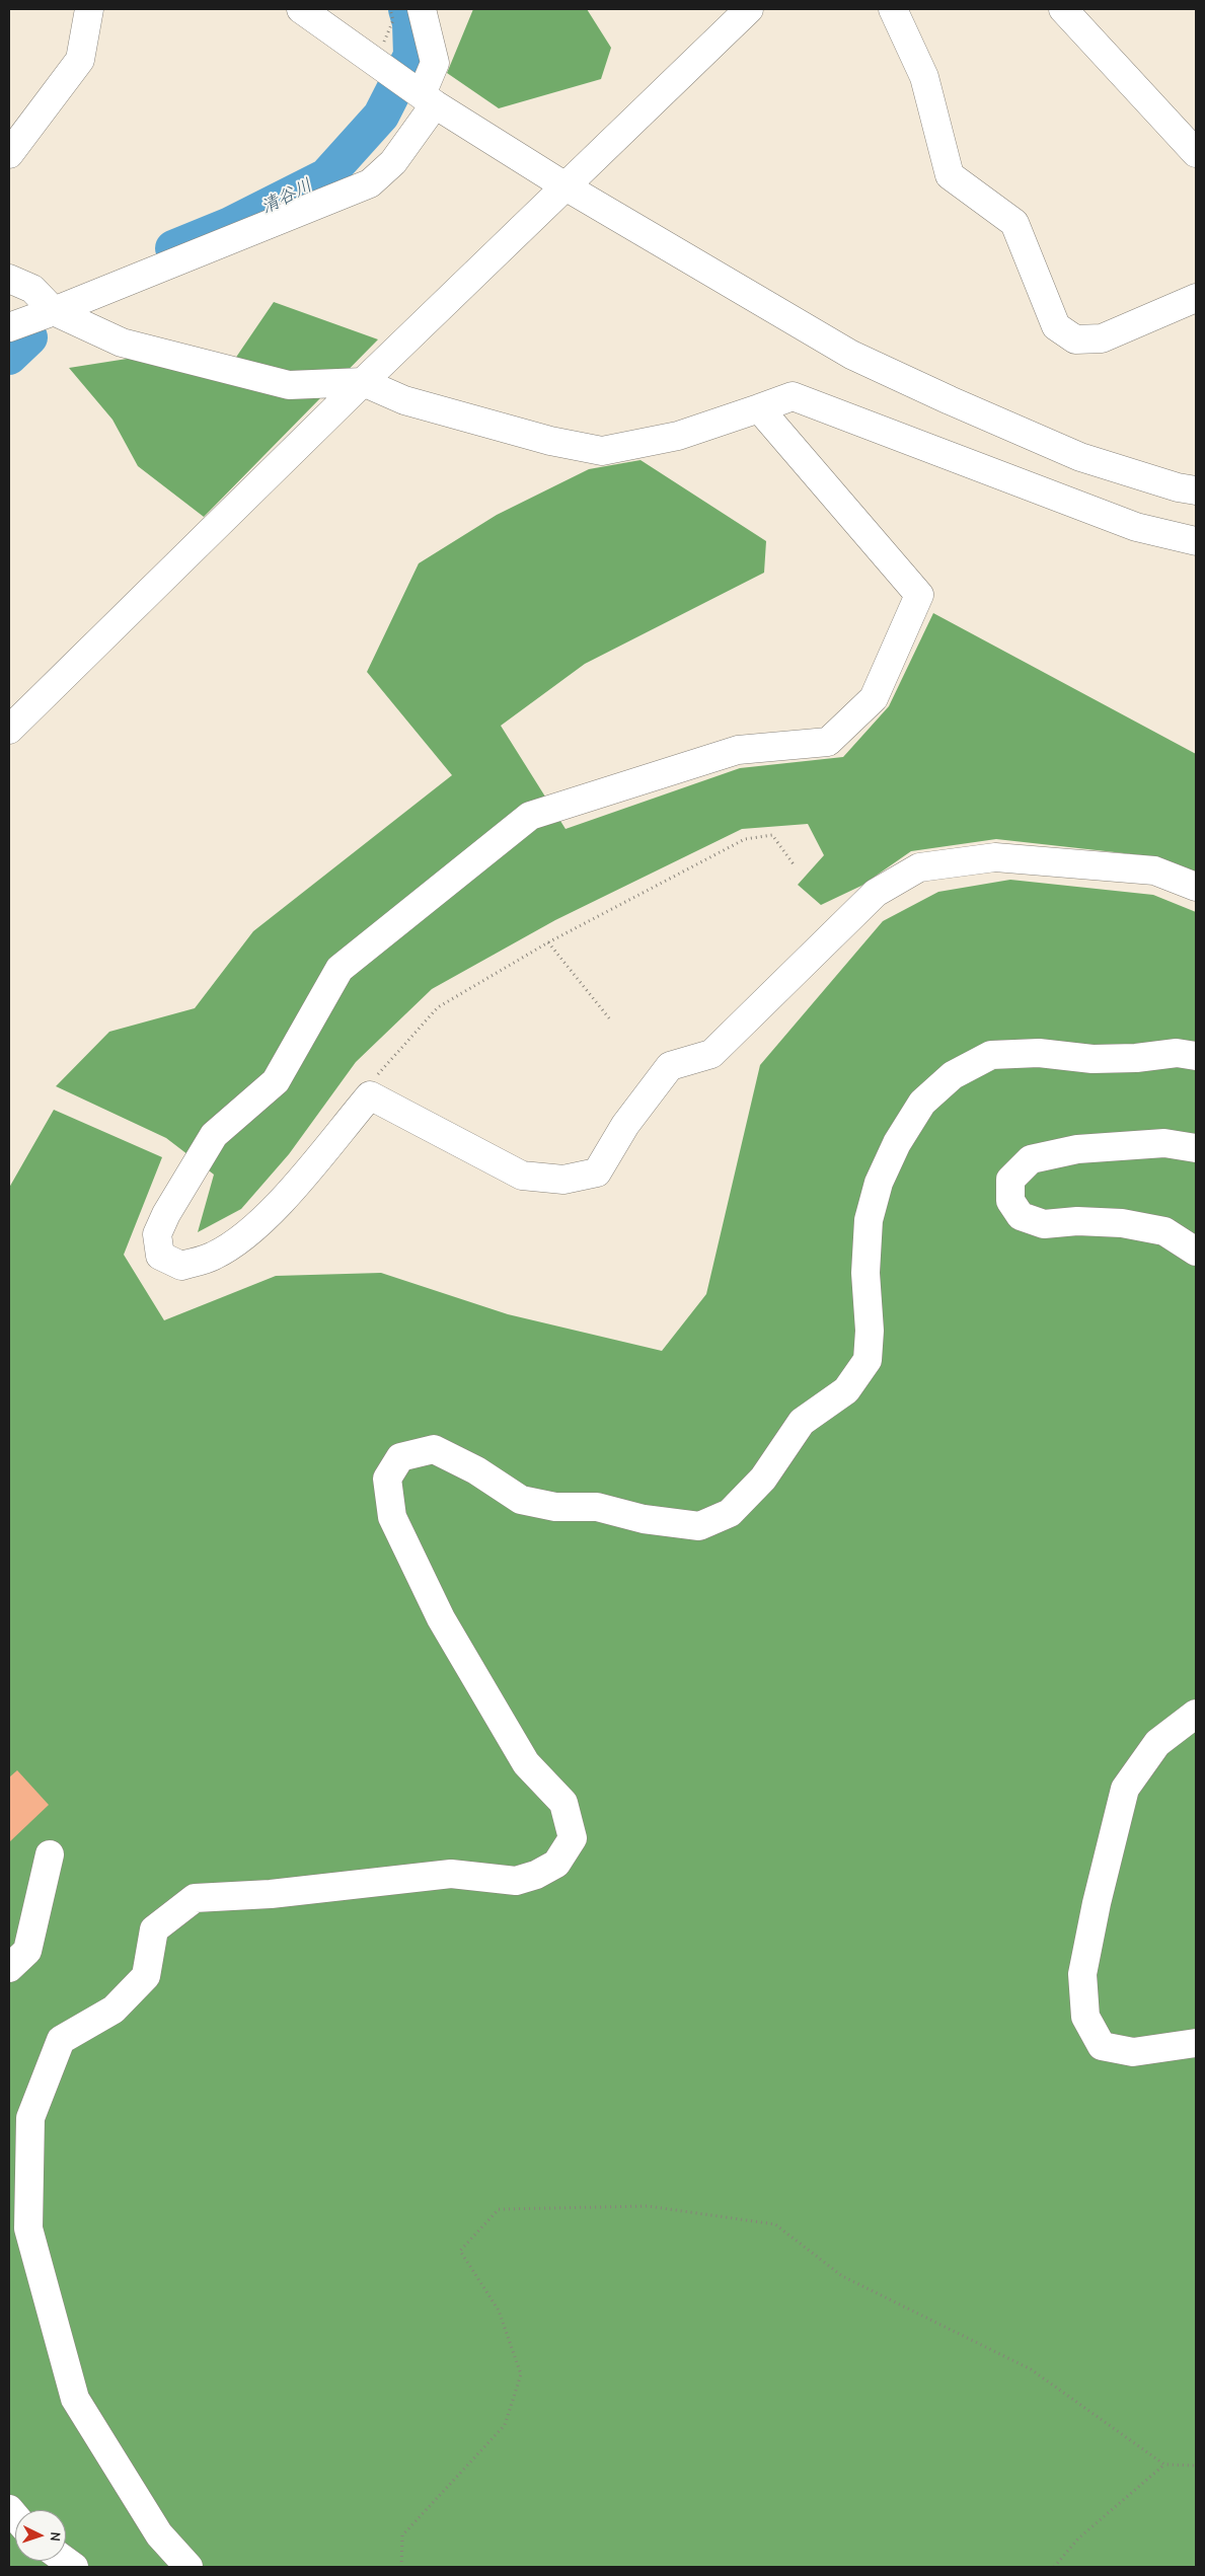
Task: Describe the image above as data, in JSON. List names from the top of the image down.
{
  "water": ["清谷川"],
  "north": "right"
}
